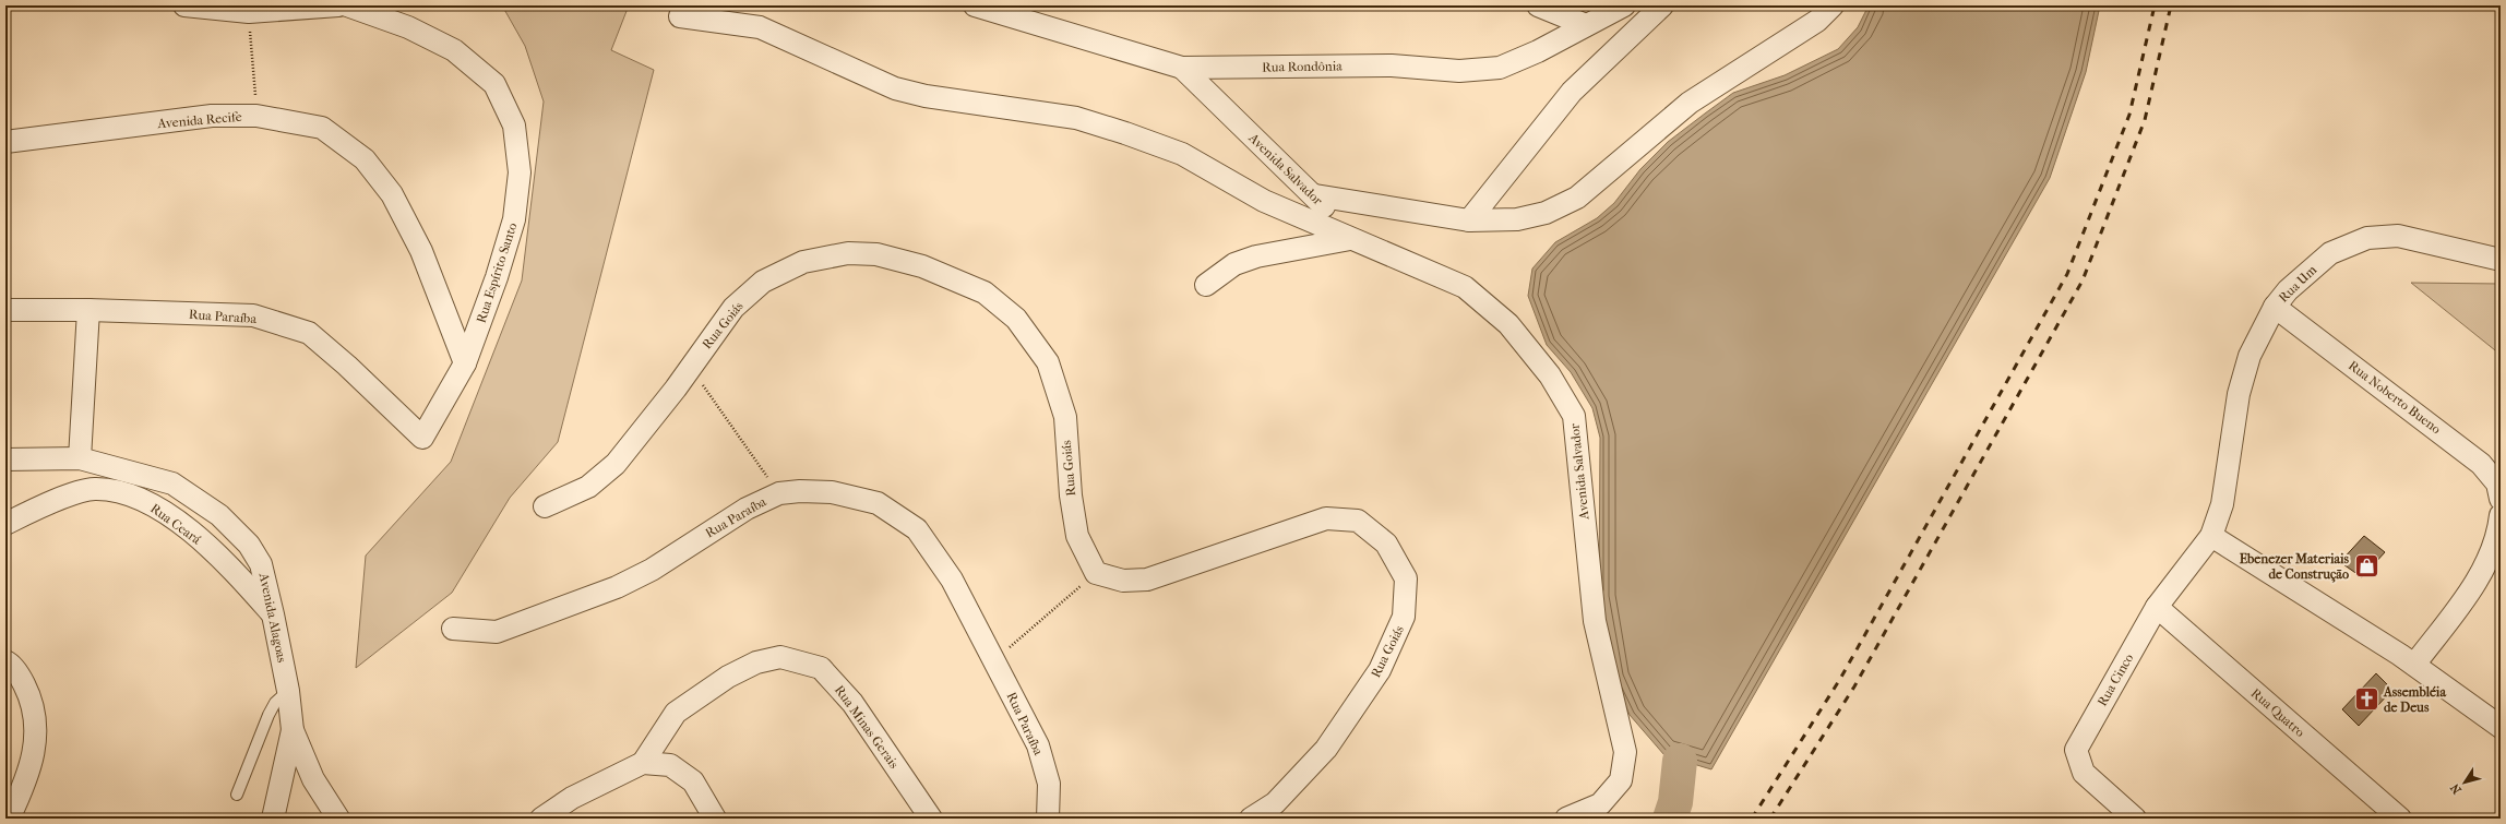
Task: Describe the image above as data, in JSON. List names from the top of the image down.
{
  "streets": {
    "street": [
      "Rua Rondônia",
      "Avenida Recife",
      "Avenida Salvador",
      "Rua Espírito Santo",
      "Rua Um",
      "Rua Paraíba",
      "Rua Goiás",
      "Rua Noberto Bueno",
      "Rua Ceará",
      "Avenida Alagoas",
      "Rua Cinco",
      "Rua Quatro",
      "Rua Minas Gerais"
    ]
  },
  "crossings": [
    ["Rua Rondônia", "Avenida Salvador"],
    ["Avenida Recife", "Rua Espírito Santo"],
    ["Rua Espírito Santo", "Rua Paraíba"],
    ["Rua Um", "Rua Noberto Bueno"],
    ["Rua Um", "Rua Cinco"],
    ["Rua Ceará", "Avenida Alagoas"],
    ["Rua Cinco", "Rua Quatro"]
  ],
  "places": {
    "shop": ["Ebenezer Materiais de Construção"],
    "church": ["Assembléia de Deus"]
  },
  "north": "bottom left"
}
